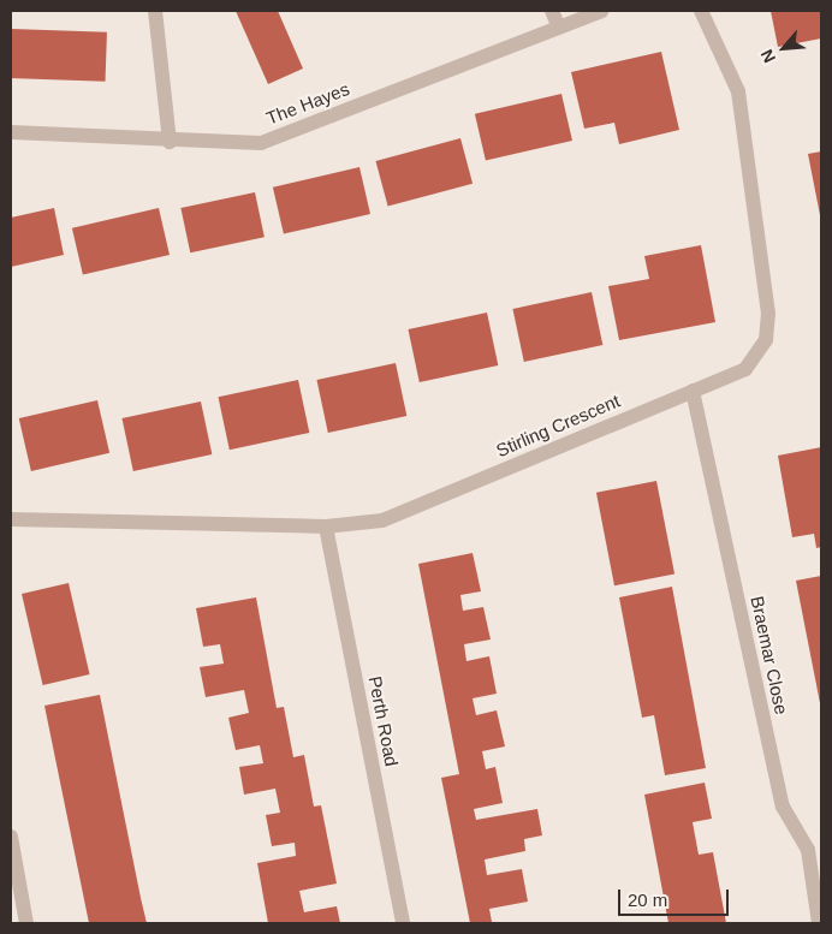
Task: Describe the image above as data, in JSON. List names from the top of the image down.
{
  "streets": {
    "street": [
      "The Hayes",
      "Stirling Crescent",
      "Braemar Close",
      "Perth Road"
    ]
  },
  "crossings": [
    ["Stirling Crescent", "Braemar Close"],
    ["Stirling Crescent", "Perth Road"]
  ],
  "scale_bar": "20 m",
  "north": "bottom left"
}
